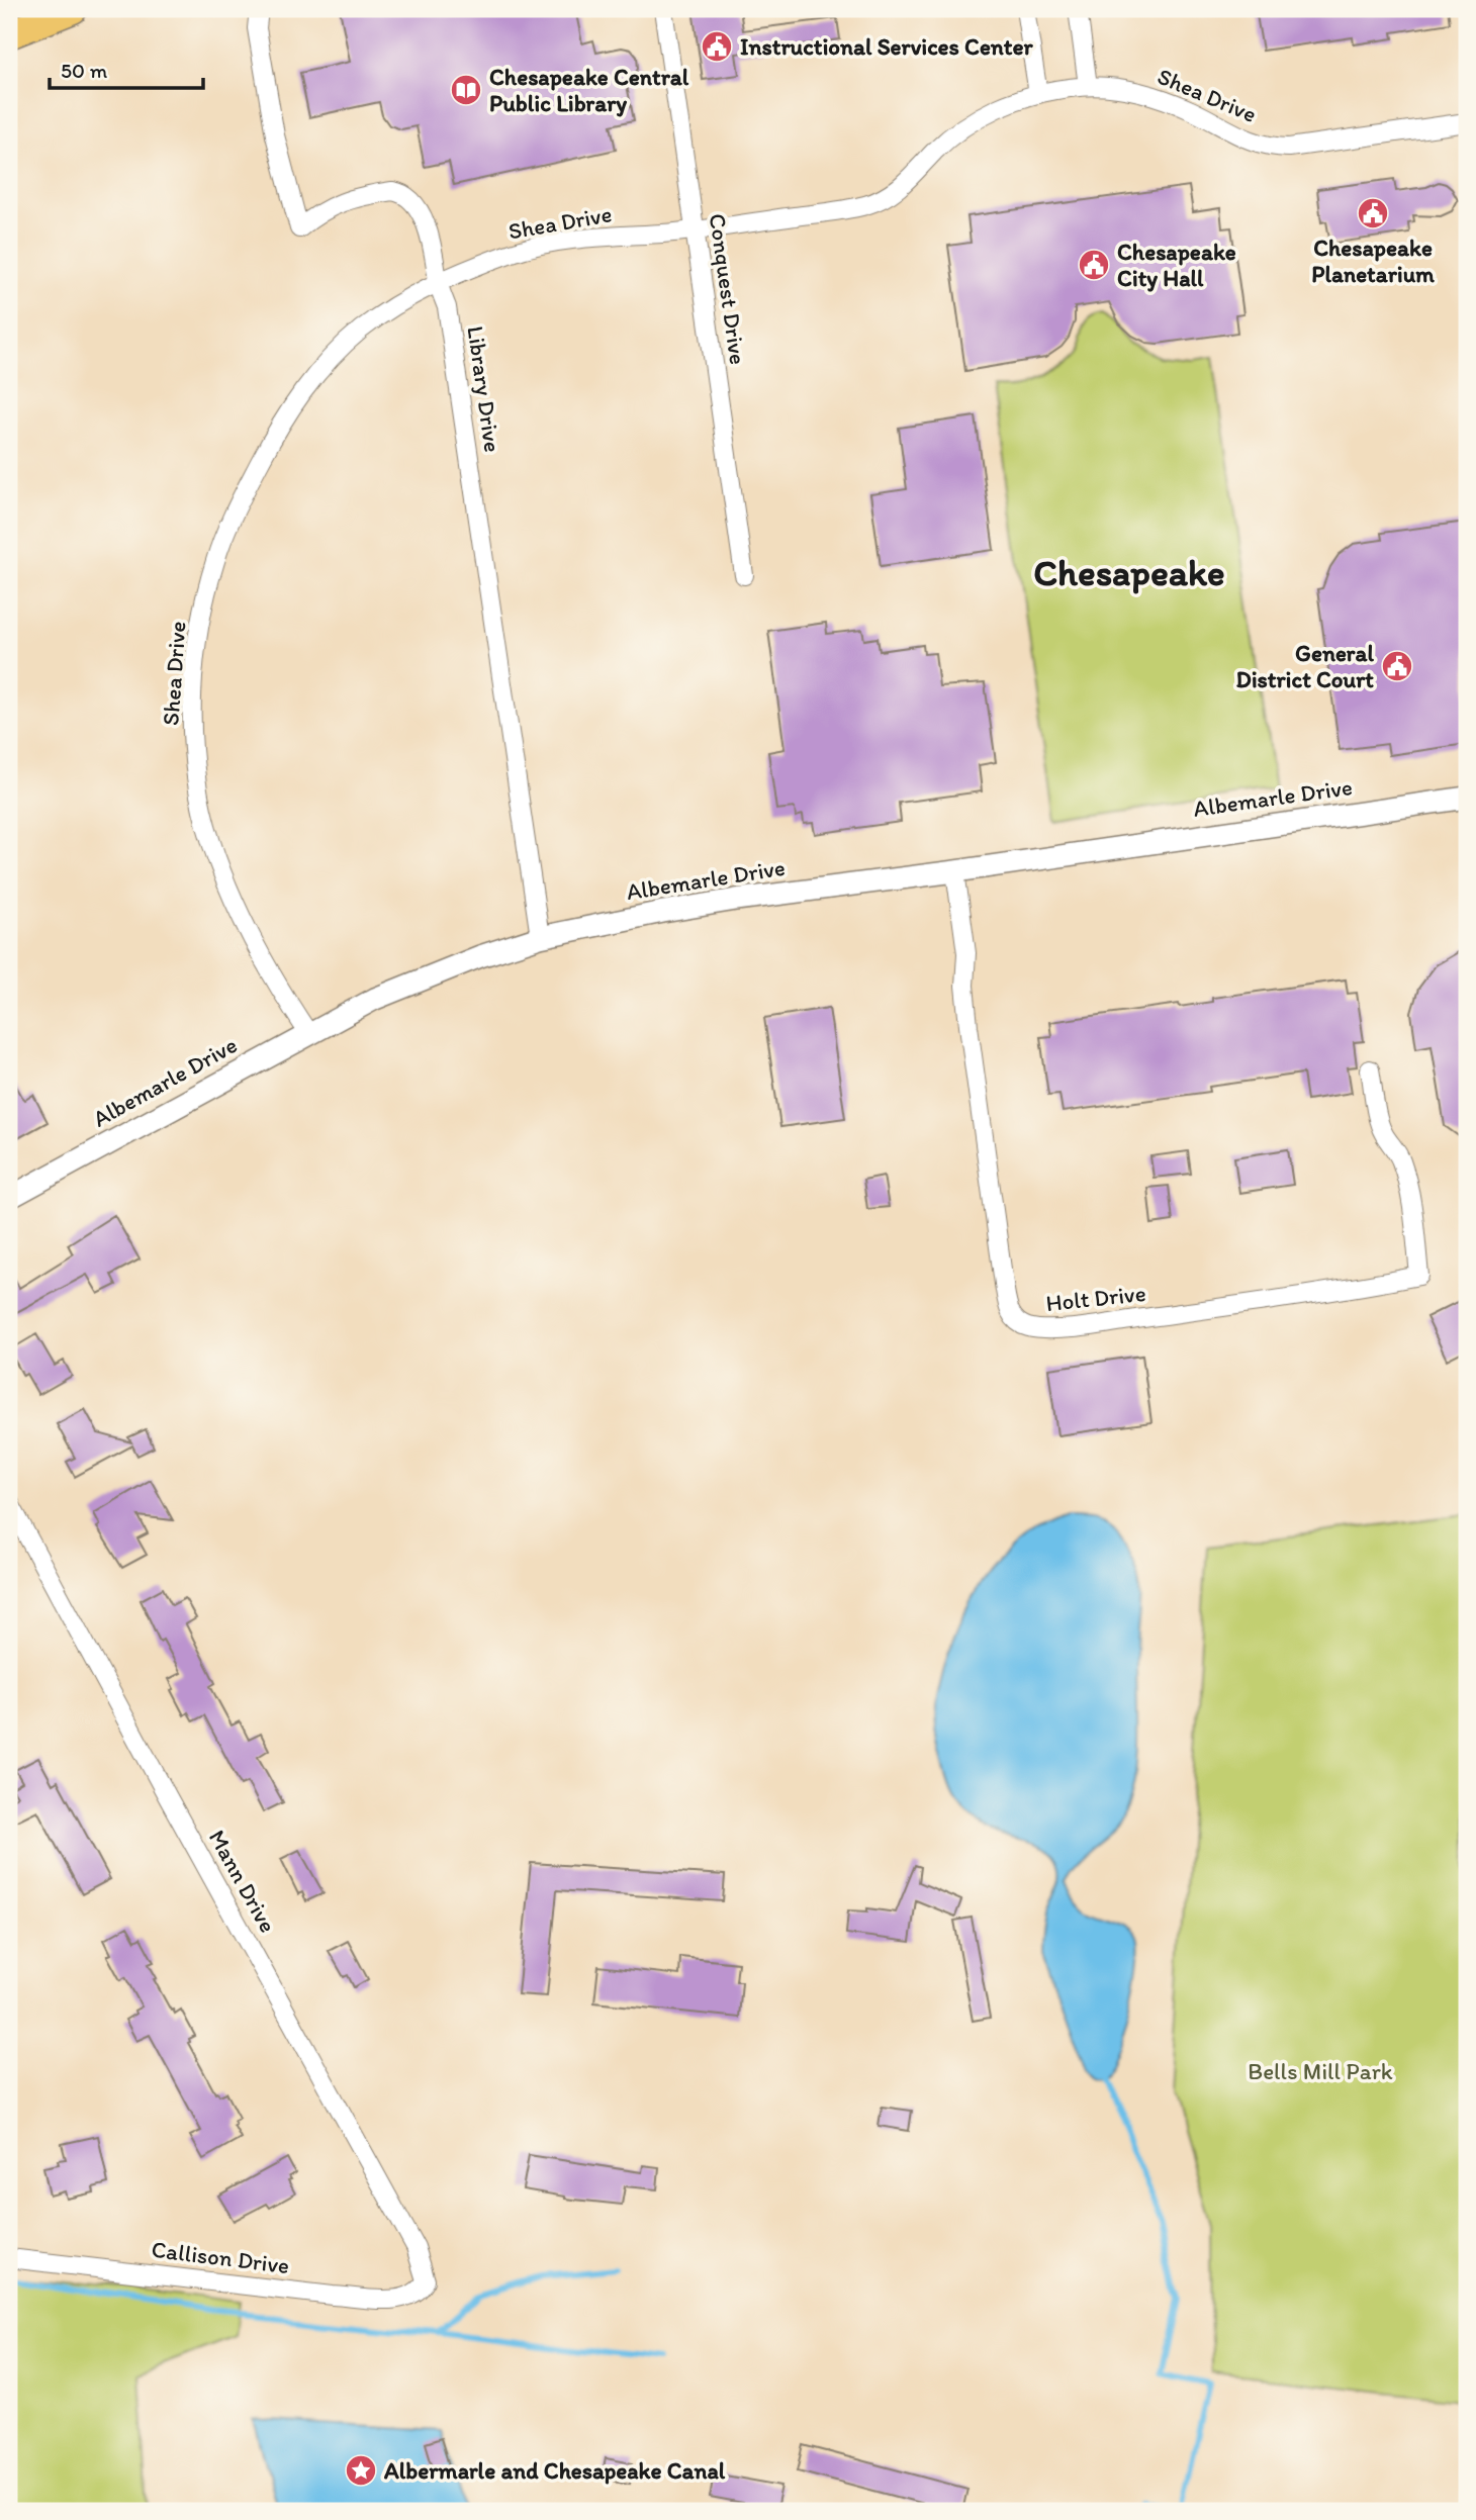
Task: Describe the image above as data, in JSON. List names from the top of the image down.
{
  "streets": {
    "street": [
      "Shea Drive",
      "Conquest Drive",
      "Library Drive",
      "Albemarle Drive",
      "Holt Drive",
      "Mann Drive",
      "Callison Drive"
    ]
  },
  "crossings": [
    ["Shea Drive", "Conquest Drive"],
    ["Shea Drive", "Library Drive"],
    ["Shea Drive", "Albemarle Drive"],
    ["Library Drive", "Albemarle Drive"],
    ["Albemarle Drive", "Holt Drive"],
    ["Mann Drive", "Callison Drive"]
  ],
  "districts": ["Chesapeake"],
  "parks": ["Bells Mill Park"],
  "places": {
    "public building": [
      "Instructional Services Center",
      "Chesapeake Planetarium",
      "Chesapeake City Hall",
      "General District Court"
    ],
    "library": ["Chesapeake Central Public Library"],
    "place": ["Albermarle and Chesapeake Canal"]
  },
  "scale_bar": "50 m"
}
